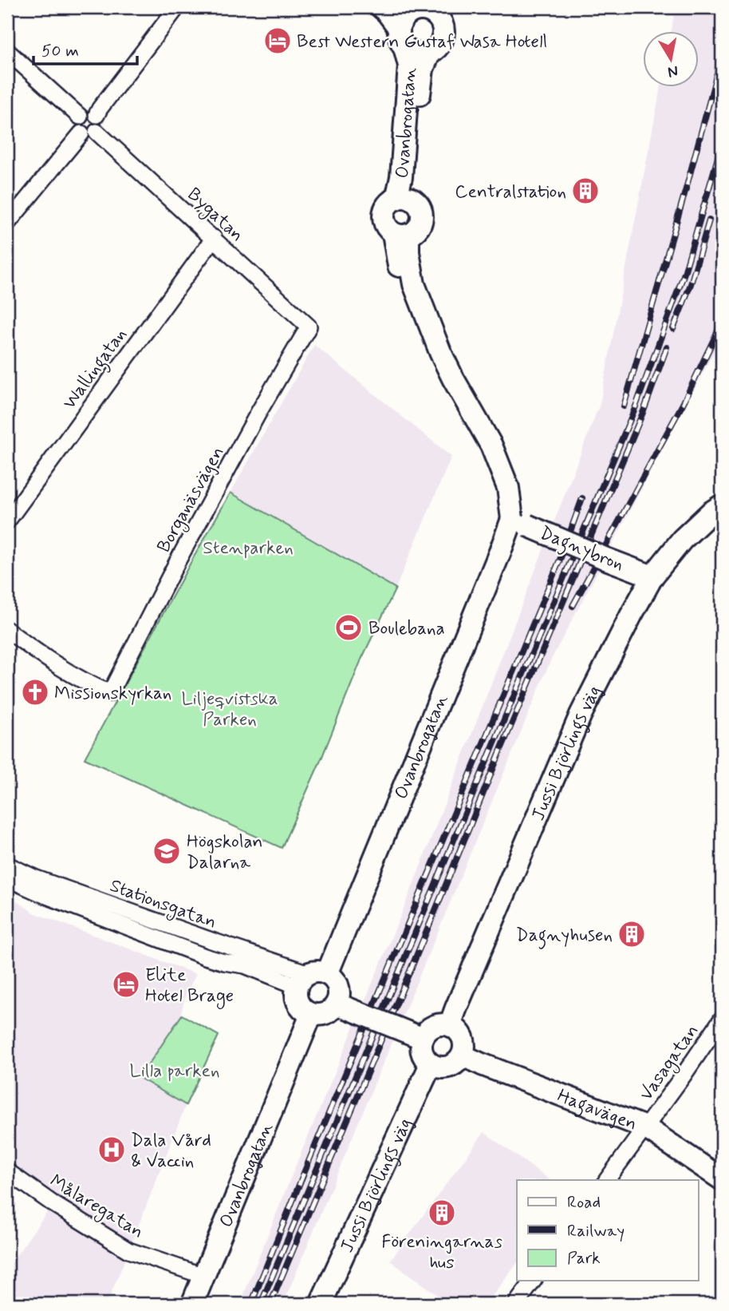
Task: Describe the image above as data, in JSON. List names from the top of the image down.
{
  "streets": {
    "street": [
      "Ovanbrogatan",
      "Bygatan",
      "Wallingatan",
      "Borganäsvägen",
      "Dagnybron",
      "Jussi Björlings väg",
      "Stationsgatan",
      "Vasagatan",
      "Hagavägen",
      "Målaregatan"
    ]
  },
  "crossings": [
    ["Ovanbrogatan", "Dagnybron"],
    ["Ovanbrogatan", "Stationsgatan"],
    ["Ovanbrogatan", "Målaregatan"],
    ["Bygatan", "Wallingatan"],
    ["Bygatan", "Borganäsvägen"],
    ["Dagnybron", "Jussi Björlings väg"],
    ["Jussi Björlings väg", "Hagavägen"],
    ["Vasagatan", "Hagavägen"]
  ],
  "parks": ["Stenparken", "Liljeqvistska Parken", "Lilla parken"],
  "places": {
    "hotel": ["Best Western Gustaf Wasa Hotell", "Elite Hotel Brage"],
    "building": ["Centralstation", "Dagnyhusen", "Föreningarnas hus"],
    "sports": ["Boulebana"],
    "church": ["Missionskyrkan"],
    "school or university": ["Högskolan Dalarna"],
    "hospital": ["Dala Vård & Vaccin"]
  },
  "legend": ["Road", "Railway", "Park"],
  "scale_bar": "50 m",
  "north": "bottom"
}
